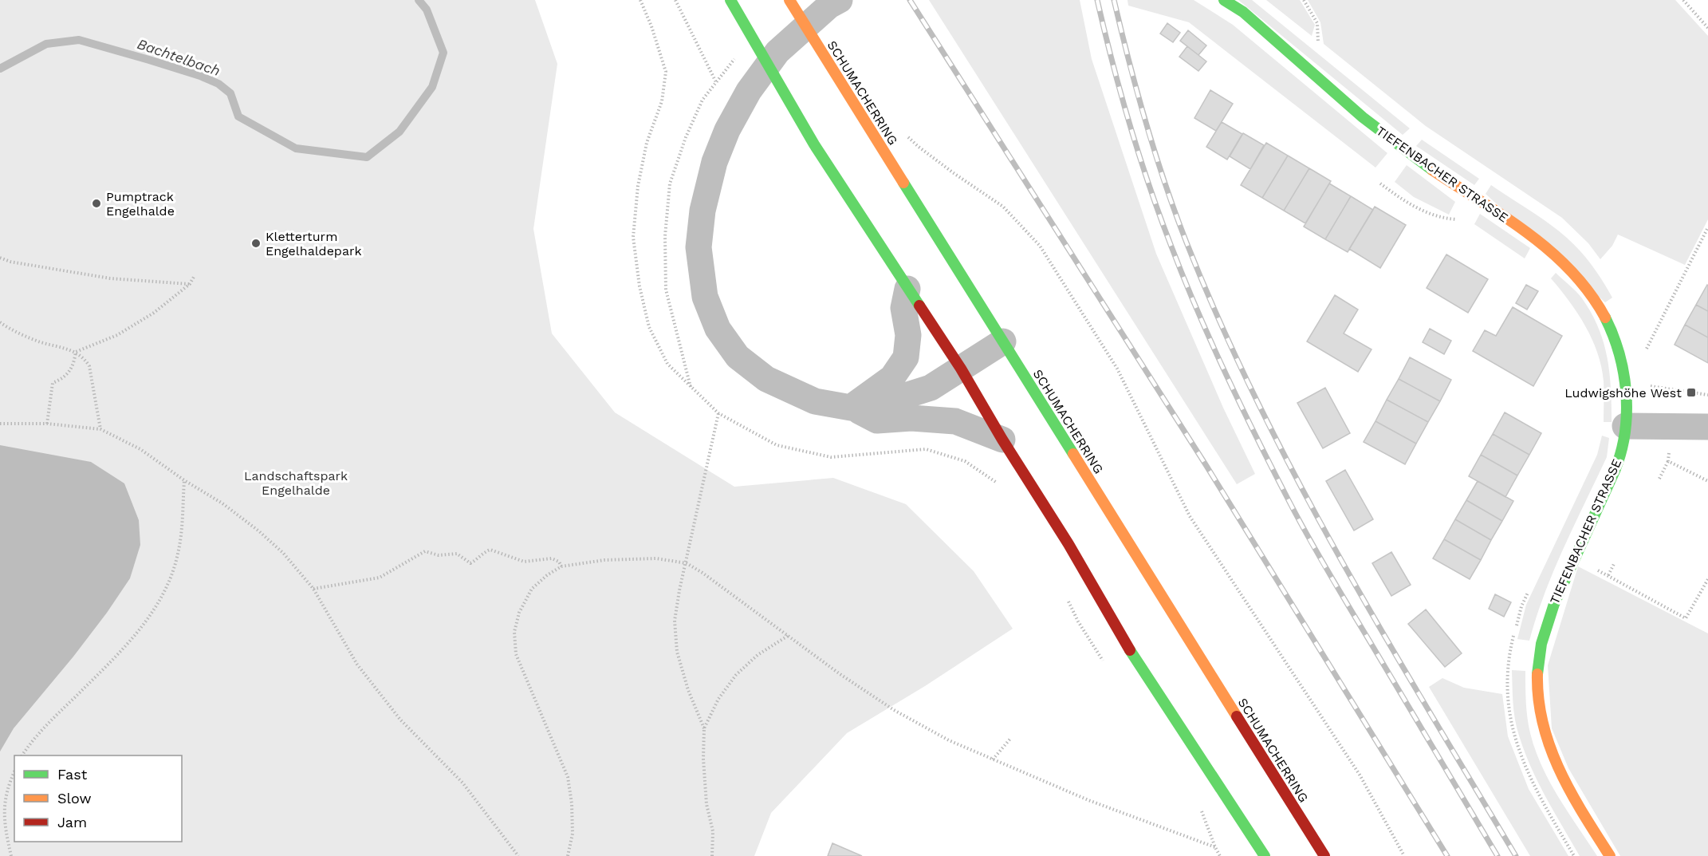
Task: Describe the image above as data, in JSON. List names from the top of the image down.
{
  "streets": {
    "main road": ["SCHUMACHERRING", "TIEFENBACHER STRASSE"]
  },
  "water": ["Bachtelbach"],
  "parks": ["Landschaftspark Engelhalde"],
  "places": {
    "other": ["Pumptrack Engelhalde", "Kletterturm Engelhaldepark"],
    "transit": ["Ludwigshöhe West"]
  },
  "legend": ["Fast", "Slow", "Jam"]
}
